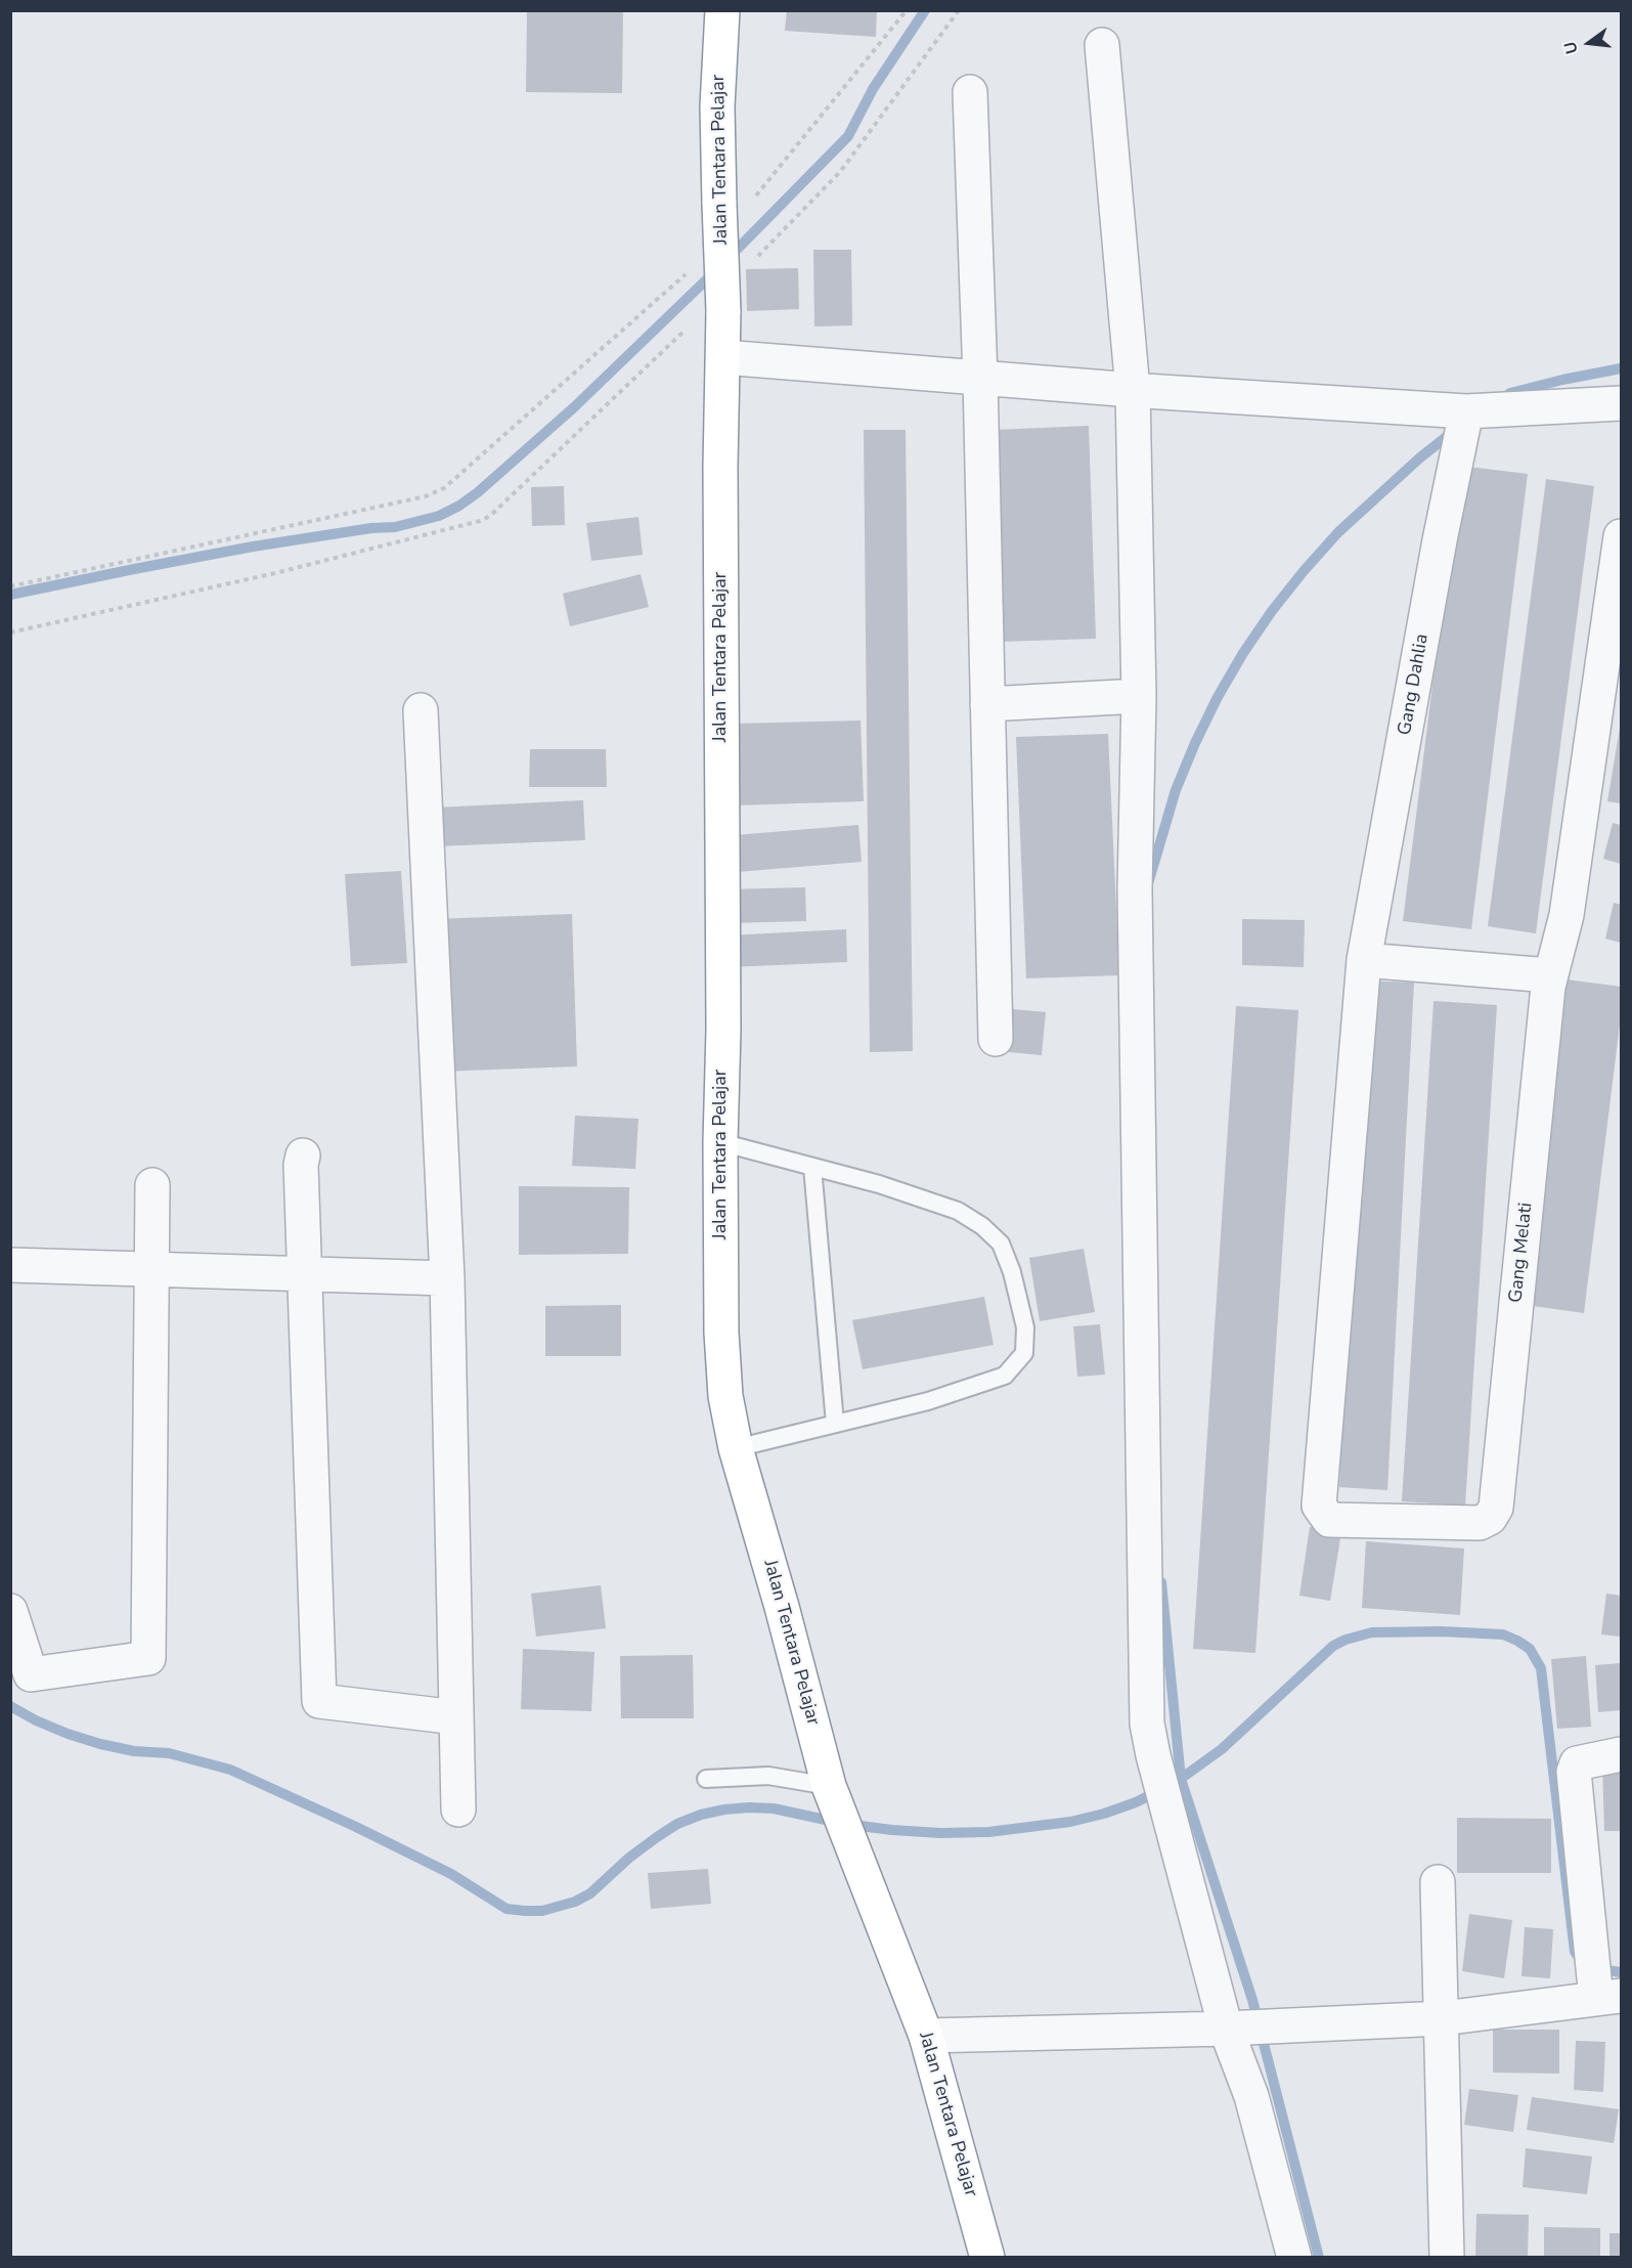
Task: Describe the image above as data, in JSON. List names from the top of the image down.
{
  "streets": {
    "highway": ["Jalan Tentara Pelajar"],
    "street": ["Gang Dahlia", "Gang Melati"]
  },
  "crossings": [
    ["Gang Dahlia", "Gang Melati"]
  ],
  "north": "left"
}
